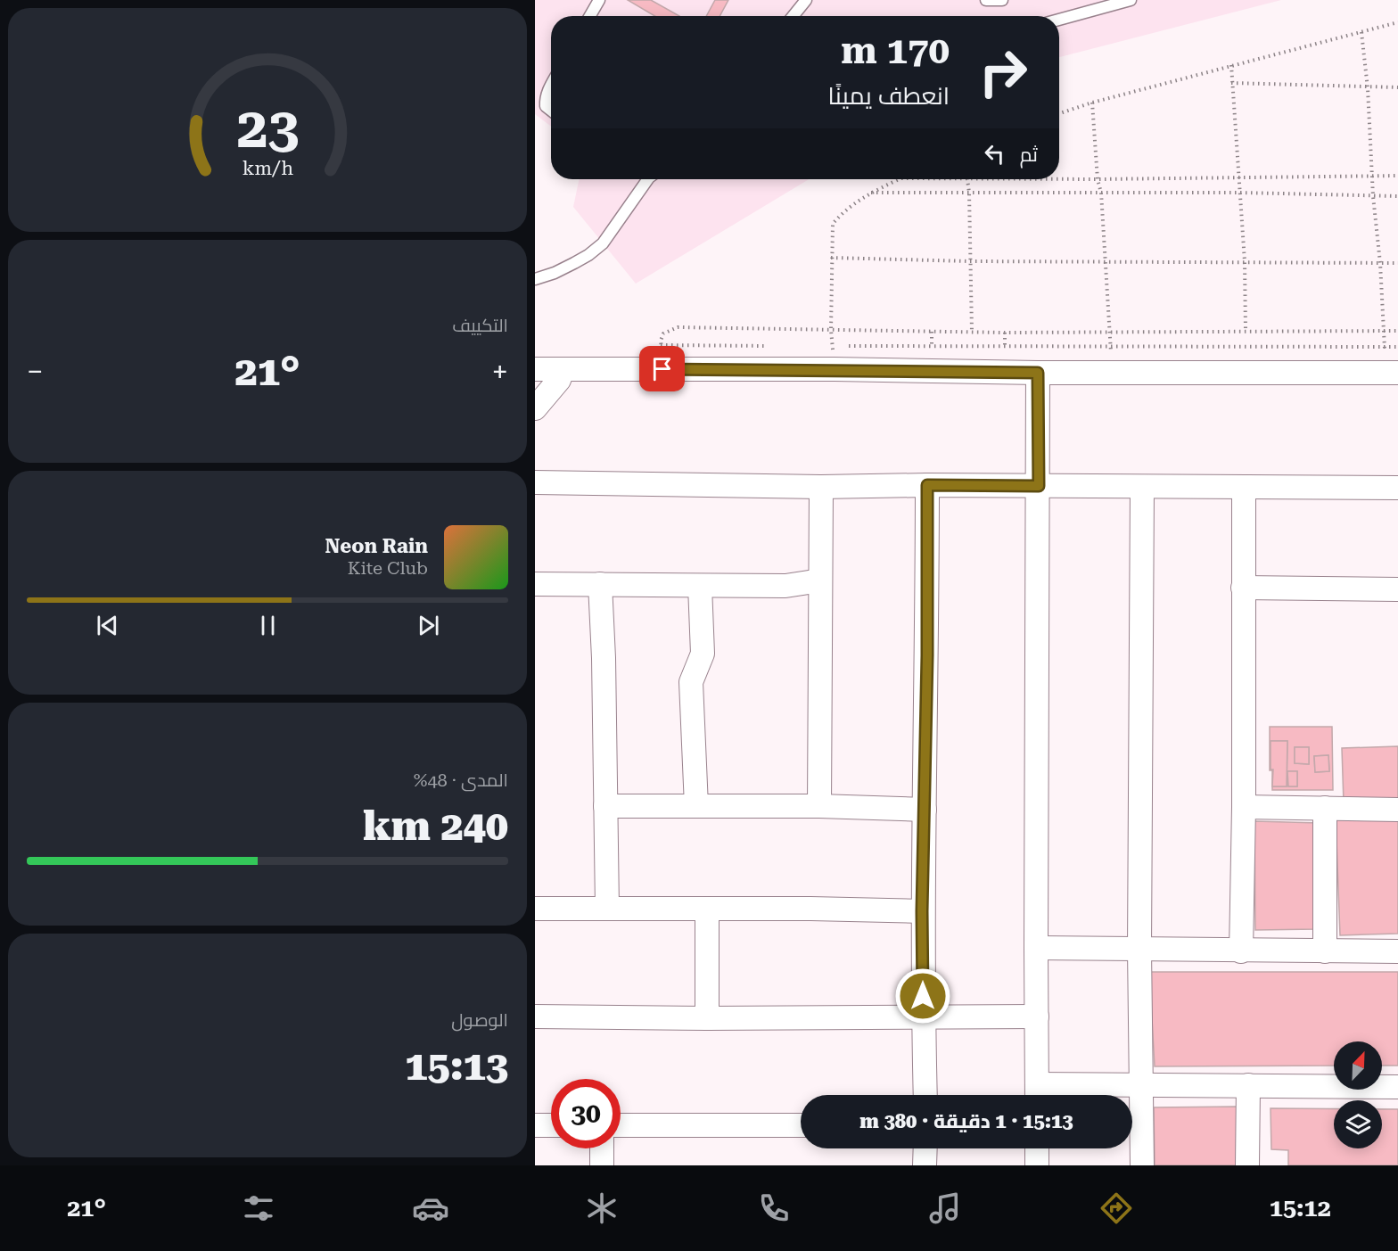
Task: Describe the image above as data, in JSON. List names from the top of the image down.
{
  "north": "top right",
  "page": {
    "turn": ["170 m", "انعطف يمينًا"],
    "then": "ثم",
    "tile": [
      "التكييف",
      ["المدى · 48%", "240 km"],
      ["الوصول", "15:13"]
    ],
    "heat": ["−", "21°", "+"],
    "song": ["Neon Rain", "Kite Club"],
    "limit": "30",
    "trip": "15:13 · 1 دقيقة · 380 m",
    "tabs": ["15:12", "21°"],
    "gauge": ["23", "km/h"]
  }
}
